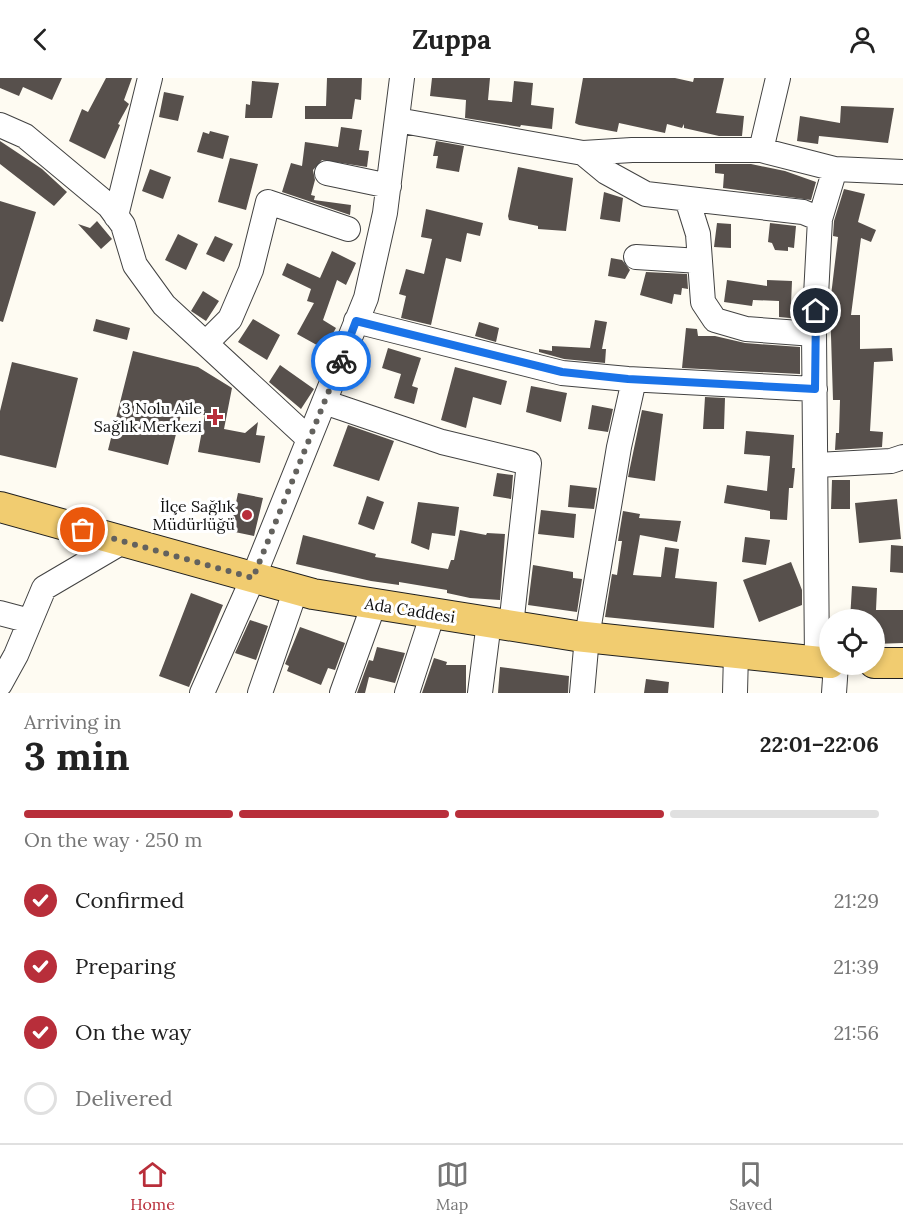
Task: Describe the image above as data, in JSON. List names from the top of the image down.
{
  "streets": {
    "main road": ["Ada Caddesi"]
  },
  "places": {
    "health": ["3 Nolu Aile Sağlık Merkezi"],
    "other": ["İlçe Sağlık Müdürlüğü"]
  },
  "page": {
    "header": "Zuppa",
    "heading": ["3 min", "Arriving in", "22:01–22:06"],
    "bar": "On the way · 250 m",
    "list": [
      ["Confirmed", "21:29"],
      ["Preparing", "21:39"],
      ["On the way", "21:56"],
      "Delivered"
    ],
    "tabs": ["Home", "Map", "Saved"]
  }
}
